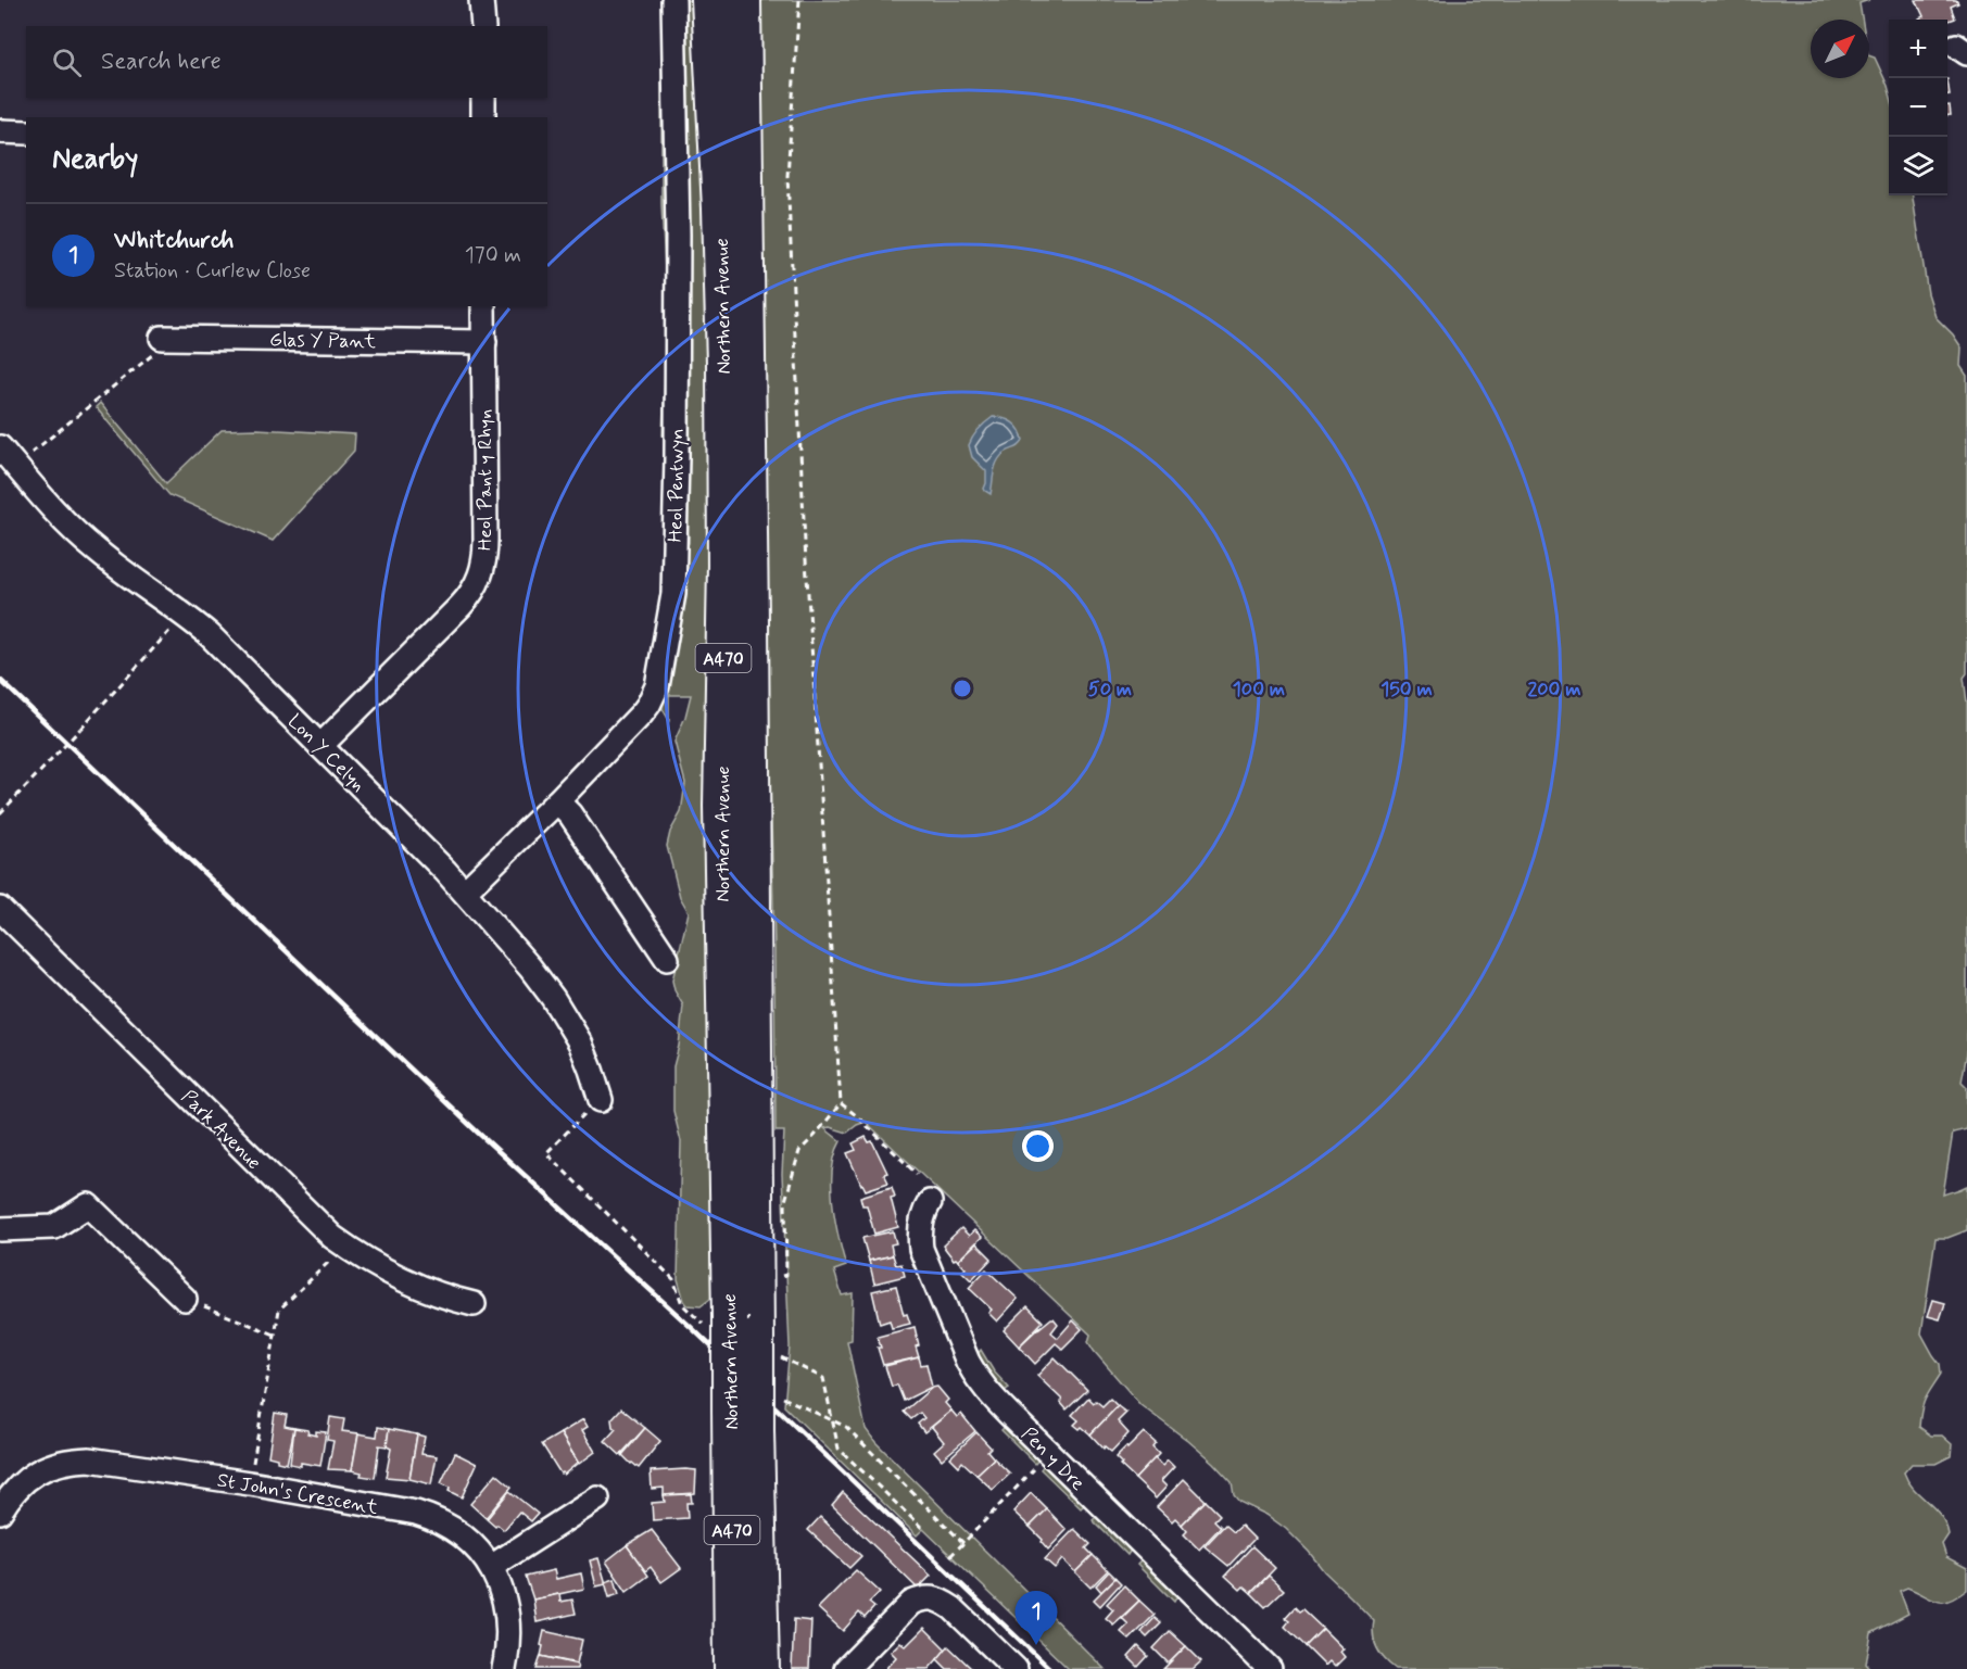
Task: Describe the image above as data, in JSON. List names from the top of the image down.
{
  "streets": {
    "highway": ["Northern Avenue", "A470"],
    "street": [
      "Glas Y Pant",
      "Heol Pant y Rhyn",
      "Heol Pentwyn",
      "Lon Y Celyn",
      "Park Avenue",
      "Pen y Dre",
      "St John's Crescent"
    ]
  },
  "crossings": [
    ["Glas Y Pant", "Heol Pant y Rhyn"],
    ["Heol Pant y Rhyn", "Lon Y Celyn"],
    ["Heol Pentwyn", "Lon Y Celyn"]
  ],
  "north": "top right",
  "page": {
    "map_buttons": ["+", "−"],
    "search": "Search here",
    "heading": "Nearby",
    "list": [
      {
        "mark": "1",
        "name": "Whitchurch",
        "note": "Station · Curlew Close",
        "value": "170 m"
      }
    ],
    "pins": "1"
  },
  "rings": [
    "50 m",
    "100 m",
    "150 m",
    "200 m"
  ]
}
